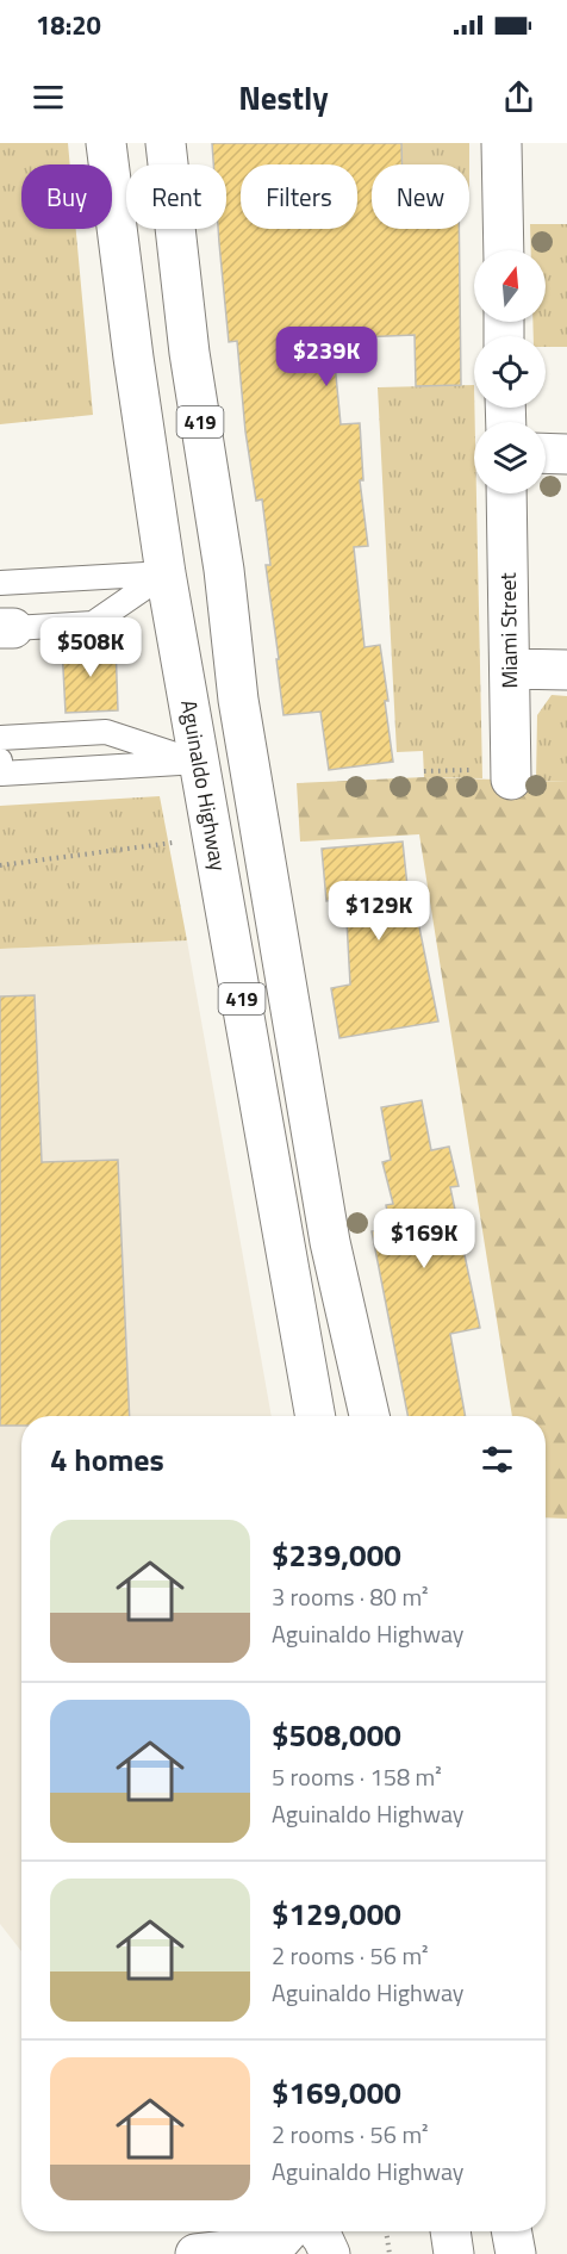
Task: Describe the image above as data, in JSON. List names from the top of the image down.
{
  "streets": {
    "main road": ["419", "Miami Street", "Aguinaldo Highway"]
  },
  "north": "top",
  "page": {
    "status": "18:20",
    "header": "Nestly",
    "chip": [
      "Buy",
      "Rent",
      "Filters",
      "New"
    ],
    "price": [
      "$239K",
      "$508K",
      "$129K",
      "$169K"
    ],
    "heading": "4 homes",
    "list": [
      {
        "name": "$239,000",
        "note": "3 rooms · 80 m² · Aguinaldo Highway"
      },
      {
        "name": "$508,000",
        "note": "5 rooms · 158 m² · Aguinaldo Highway"
      },
      {
        "name": "$129,000",
        "note": "2 rooms · 56 m² · Aguinaldo Highway"
      },
      {
        "name": "$169,000",
        "note": "2 rooms · 56 m² · Aguinaldo Highway"
      }
    ]
  }
}
